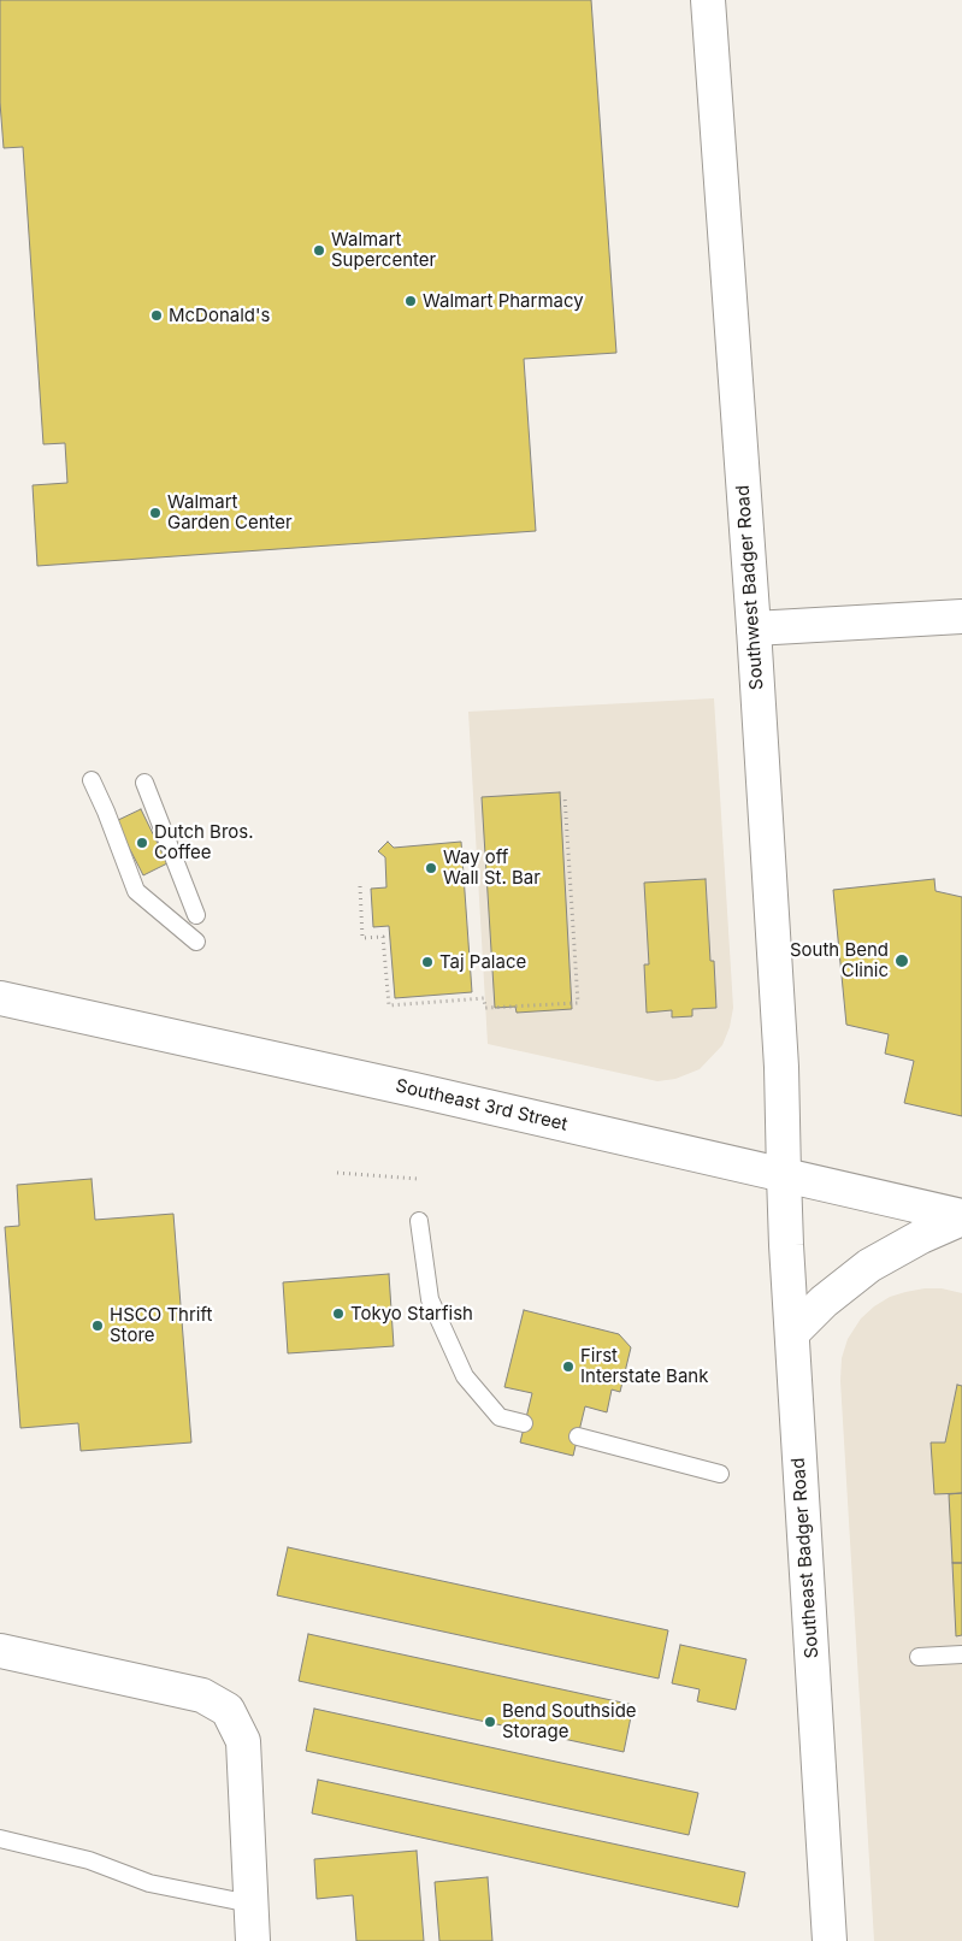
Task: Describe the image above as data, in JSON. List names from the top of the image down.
{
  "streets": {
    "street": ["Southwest Badger Road", "Southeast 3rd Street", "Southeast Badger Road"]
  },
  "crossings": [
    ["Southwest Badger Road", "Southeast 3rd Street"],
    ["Southwest Badger Road", "Southeast Badger Road"],
    ["Southeast 3rd Street", "Southeast Badger Road"]
  ],
  "places": [
    "Walmart Supercenter",
    "Walmart Pharmacy",
    "McDonald's",
    "Walmart Garden Center",
    "Dutch Bros. Coffee",
    "Way off Wall St. Bar",
    "South Bend Clinic",
    "Taj Palace",
    "Tokyo Starfish",
    "HSCO Thrift Store",
    "First Interstate Bank",
    "Bend Southside Storage"
  ]
}
